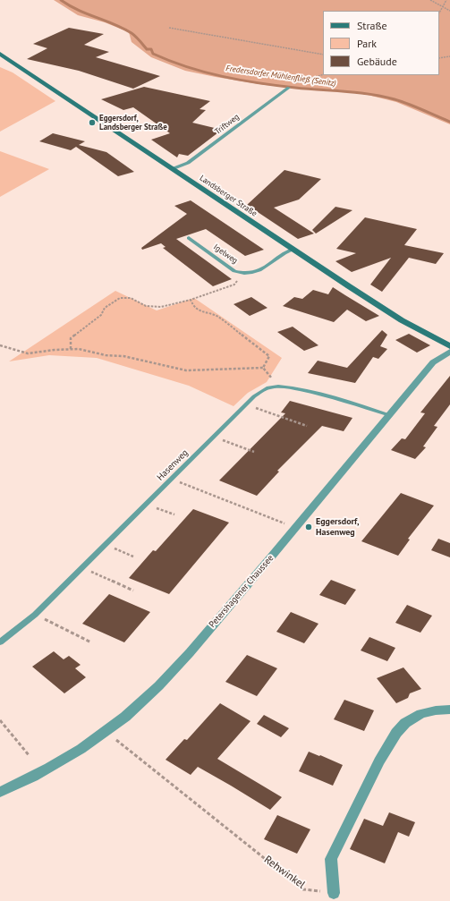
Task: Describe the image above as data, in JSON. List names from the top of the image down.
{
  "streets": {
    "main road": ["Landsberger Straße"],
    "street": ["Petershagener Chaussee"],
    "lane": ["Triftweg", "Igelweg", "Hasenweg"],
    "path": ["Rehwinkel"]
  },
  "crossings": [
    ["Triftweg", "Landsberger Straße"],
    ["Landsberger Straße", "Igelweg"],
    ["Hasenweg", "Petershagener Chaussee"],
    ["Petershagener Chaussee", "Rehwinkel"]
  ],
  "water": ["Fredersdorfer Mühlenfließ (Senitz)"],
  "places": ["Eggersdorf, Landsberger Straße", "Eggersdorf, Hasenweg"],
  "legend": ["Straße", "Park", "Gebäude"]
}
